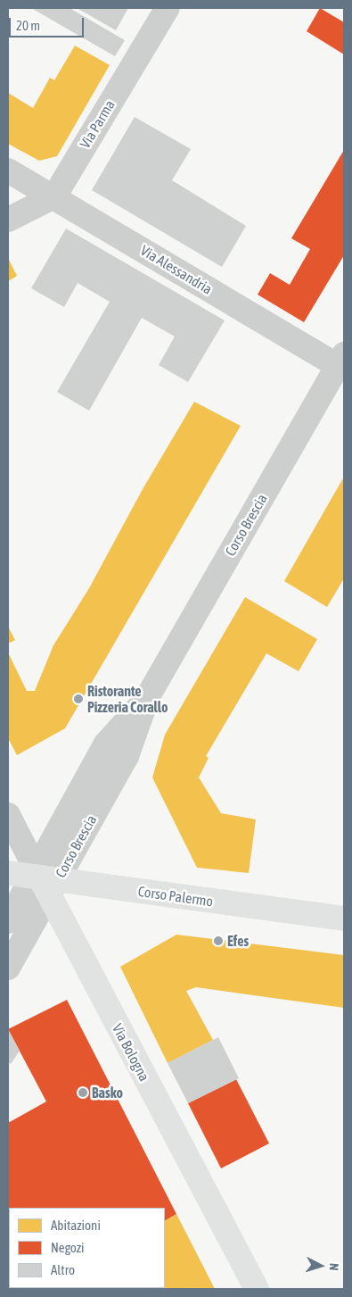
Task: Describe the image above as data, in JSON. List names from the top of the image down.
{
  "streets": {
    "main road": ["Corso Palermo", "Via Bologna"],
    "street": ["Via Parma", "Via Alessandria", "Corso Brescia"]
  },
  "crossings": [
    ["Via Parma", "Via Alessandria"],
    ["Via Alessandria", "Corso Brescia"],
    ["Corso Brescia", "Corso Palermo"],
    ["Corso Brescia", "Via Bologna"],
    ["Corso Palermo", "Via Bologna"]
  ],
  "places": ["Ristorante Pizzeria Corallo", "Efes", "Basko"],
  "legend": ["Abitazioni", "Negozi", "Altro"],
  "scale_bar": "20 m",
  "north": "right"
}
